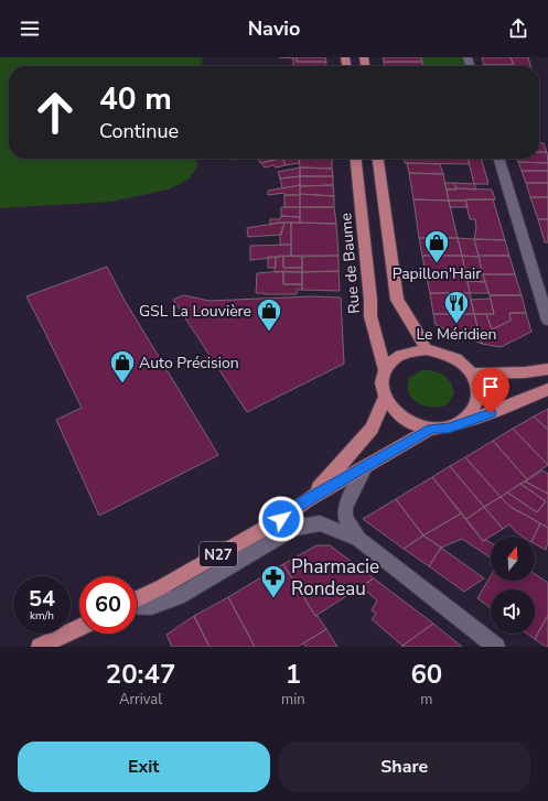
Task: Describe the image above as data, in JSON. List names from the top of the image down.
{
  "streets": {
    "main road": ["Rue de Baume", "N27"]
  },
  "crossings": [
    ["Rue de Baume", "N27"]
  ],
  "places": {
    "shop": ["Papillon'Hair", "GSL La Louvière", "Auto Précision"],
    "restaurant": ["Le Méridien"],
    "pharmacy": ["Pharmacie Rondeau"]
  },
  "north": "top",
  "page": {
    "header": "Navio",
    "turn": ["40 m", "Continue"],
    "speed": "54 km/h",
    "limit": "60",
    "eta": [
      "20:47",
      "Arrival",
      "1",
      "min",
      "60",
      "m"
    ],
    "buttons": ["Exit", "Share"]
  }
}
